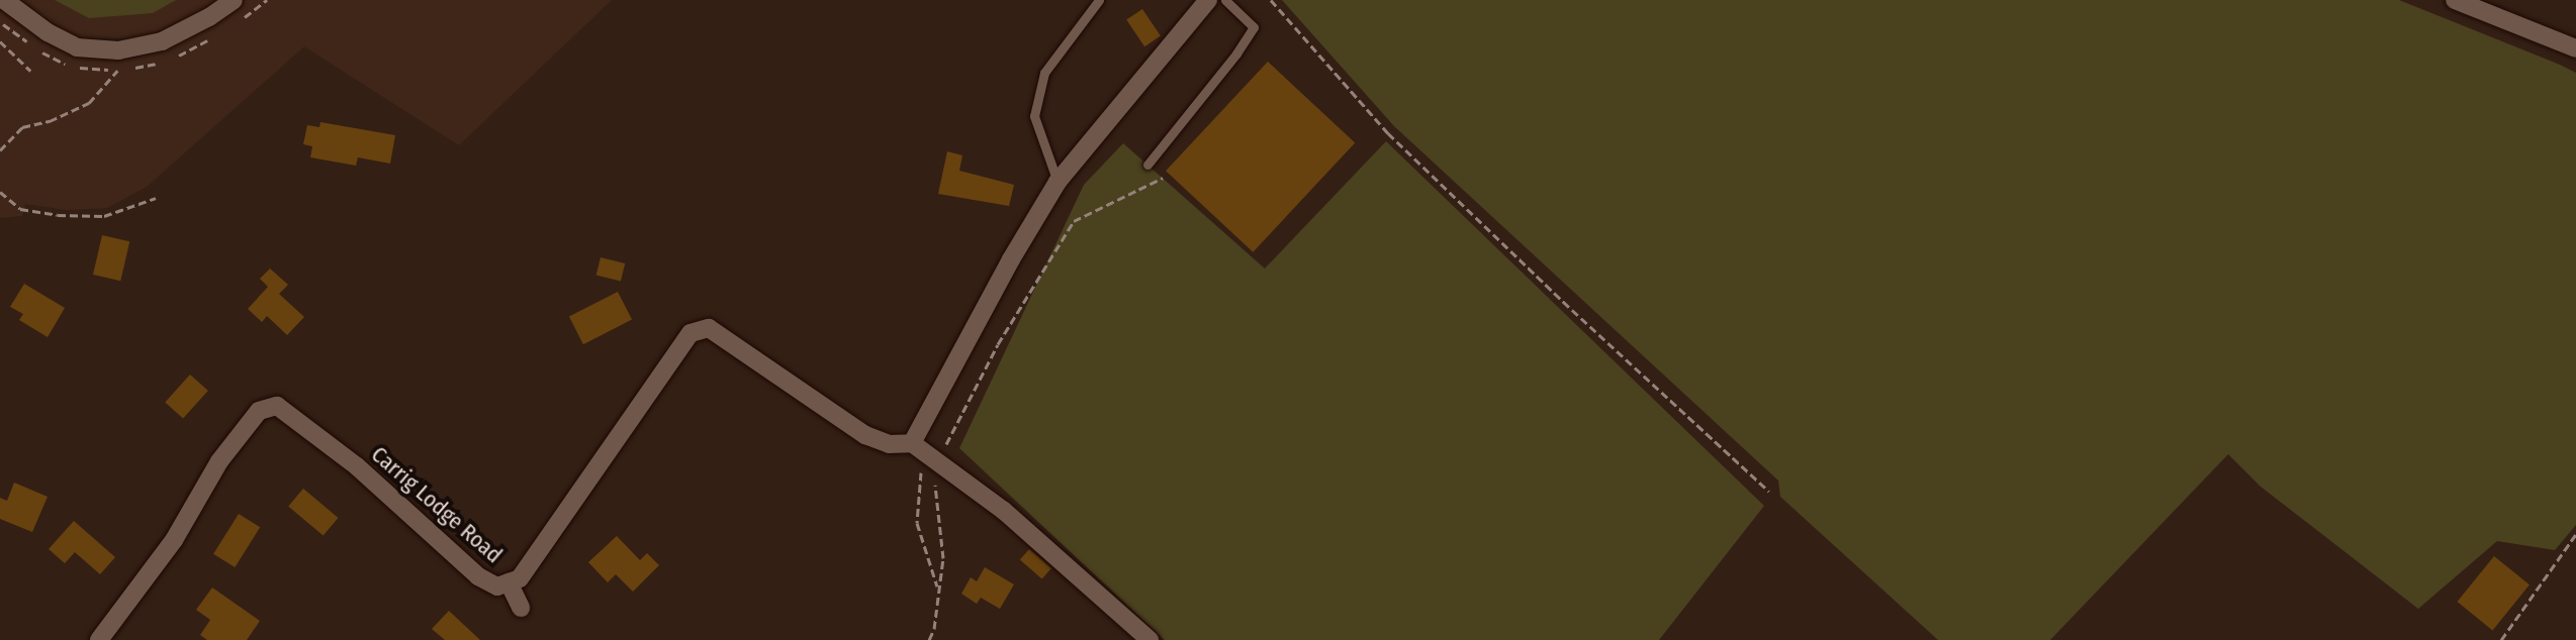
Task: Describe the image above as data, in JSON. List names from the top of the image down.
{
  "streets": {
    "street": ["Carrig Lodge Road"]
  }
}
